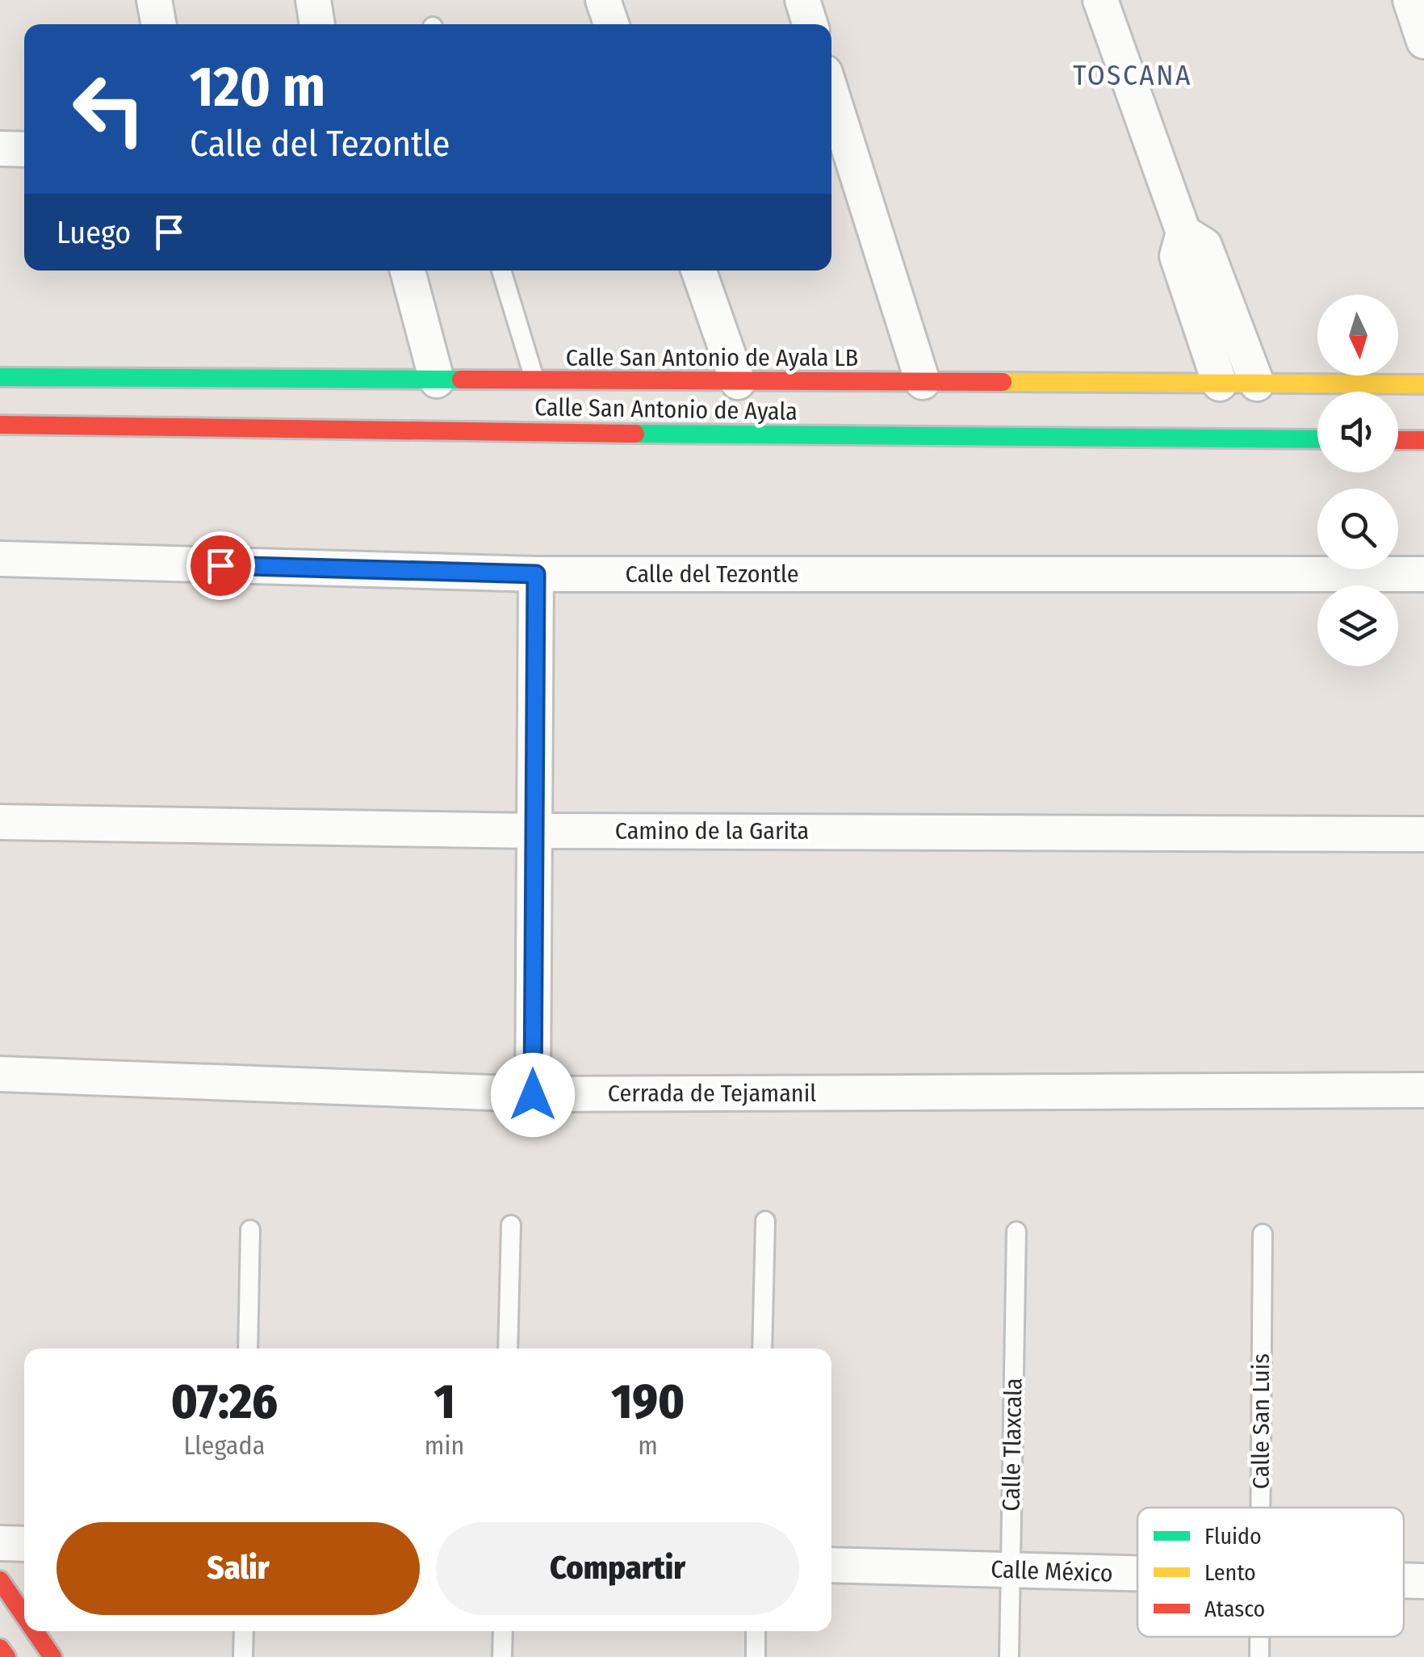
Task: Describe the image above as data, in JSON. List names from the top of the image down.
{
  "streets": {
    "street": [
      "Calle San Antonio de Ayala LB",
      "Calle San Antonio de Ayala",
      "Calle del Tezontle",
      "Camino de la Garita",
      "Cerrada de Tejamanil",
      "Calle México"
    ],
    "lane": ["Calle San Luis", "Calle Tlaxcala"]
  },
  "crossings": [
    ["Calle San Antonio de Ayala LB", "Calle San Antonio de Ayala"],
    ["Calle Tlaxcala", "Calle México"]
  ],
  "districts": ["TOSCANA"],
  "legend": ["Fluido", "Lento", "Atasco"],
  "north": "bottom",
  "page": {
    "turn": ["120 m", "Calle del Tezontle"],
    "then": "Luego",
    "eta": [
      "07:26",
      "Llegada",
      "1",
      "min",
      "190",
      "m"
    ],
    "buttons": ["Salir", "Compartir"]
  }
}
